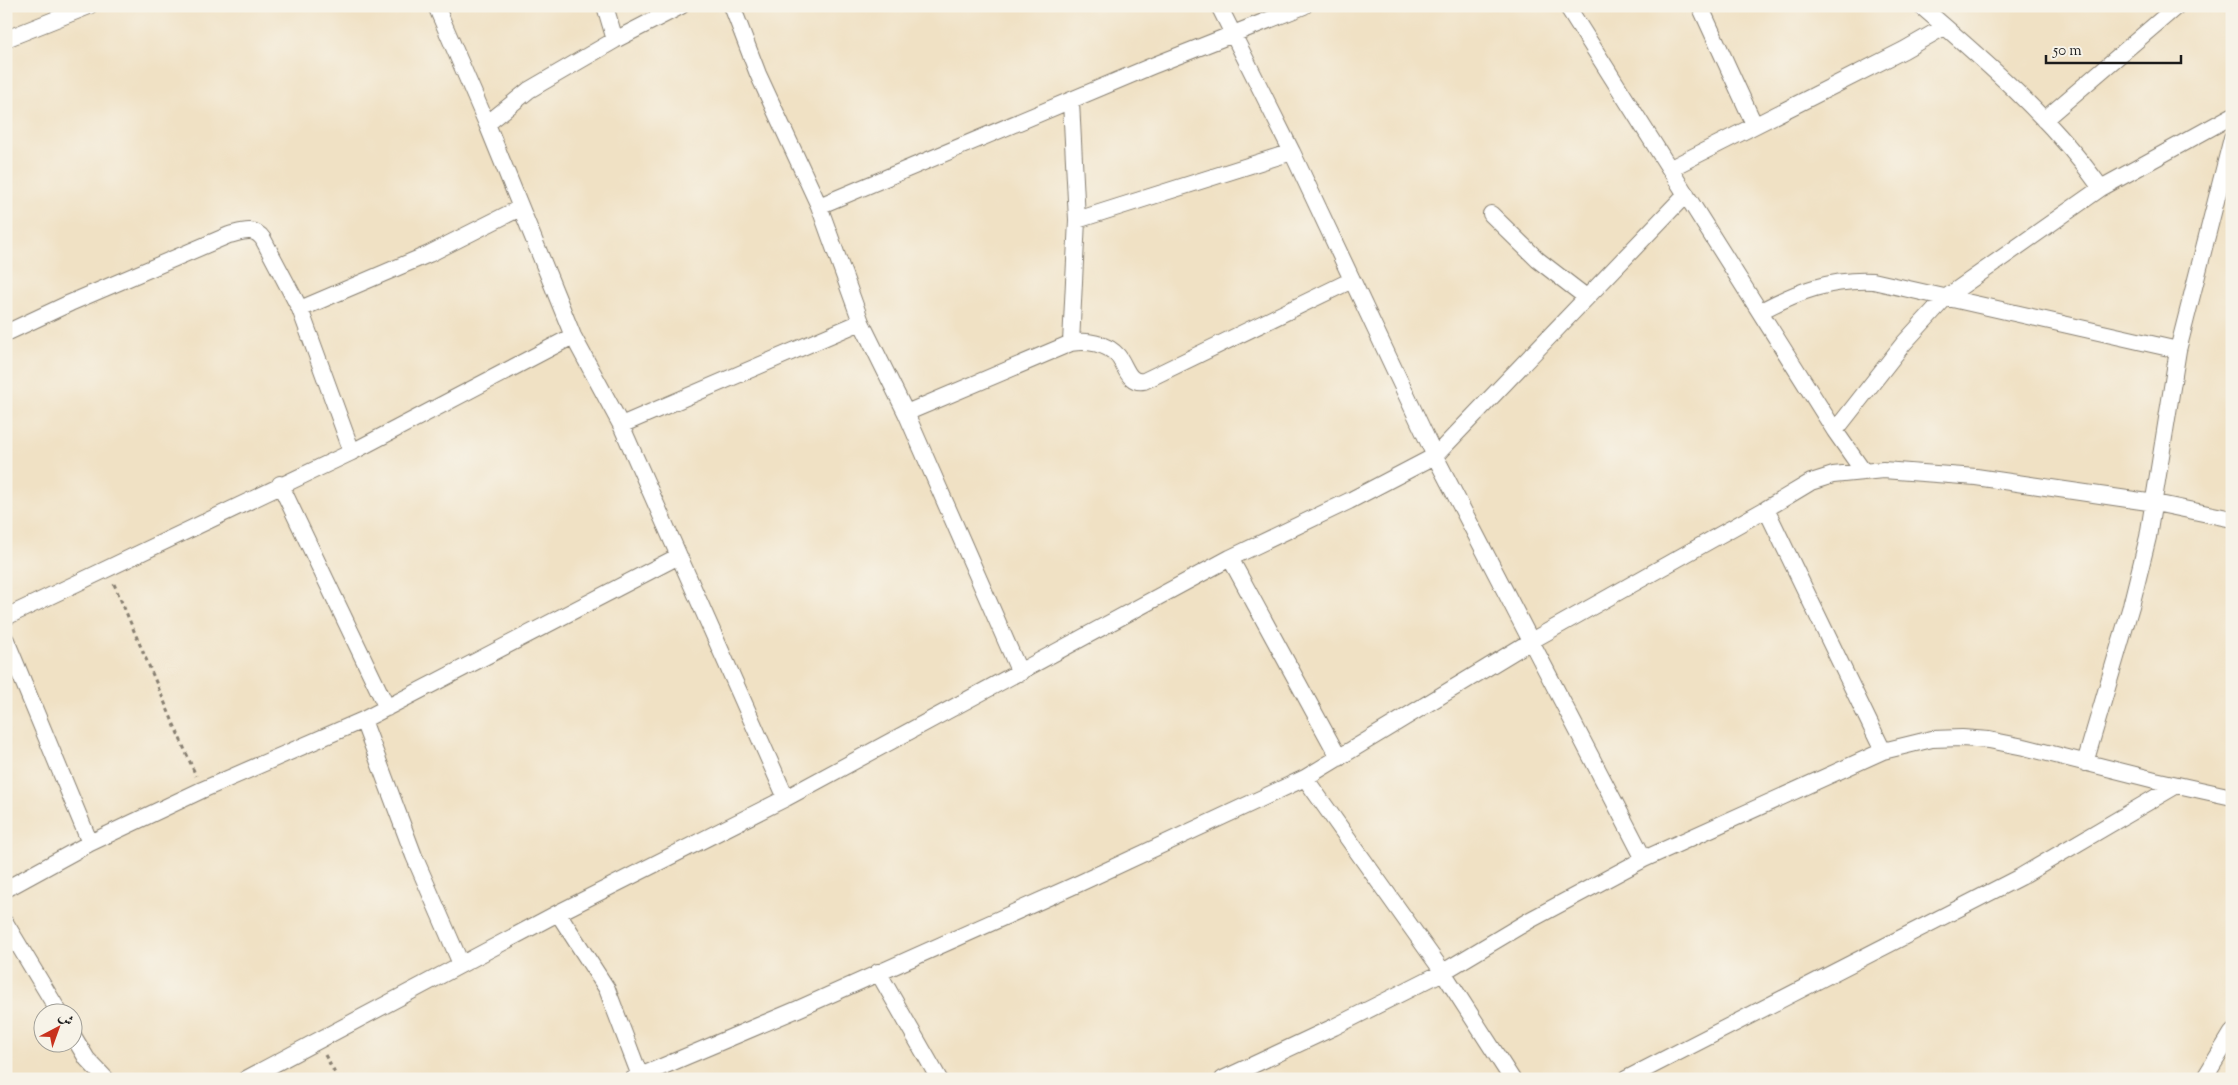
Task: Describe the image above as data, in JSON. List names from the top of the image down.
{
  "scale_bar": "50 m",
  "north": "top right"
}
